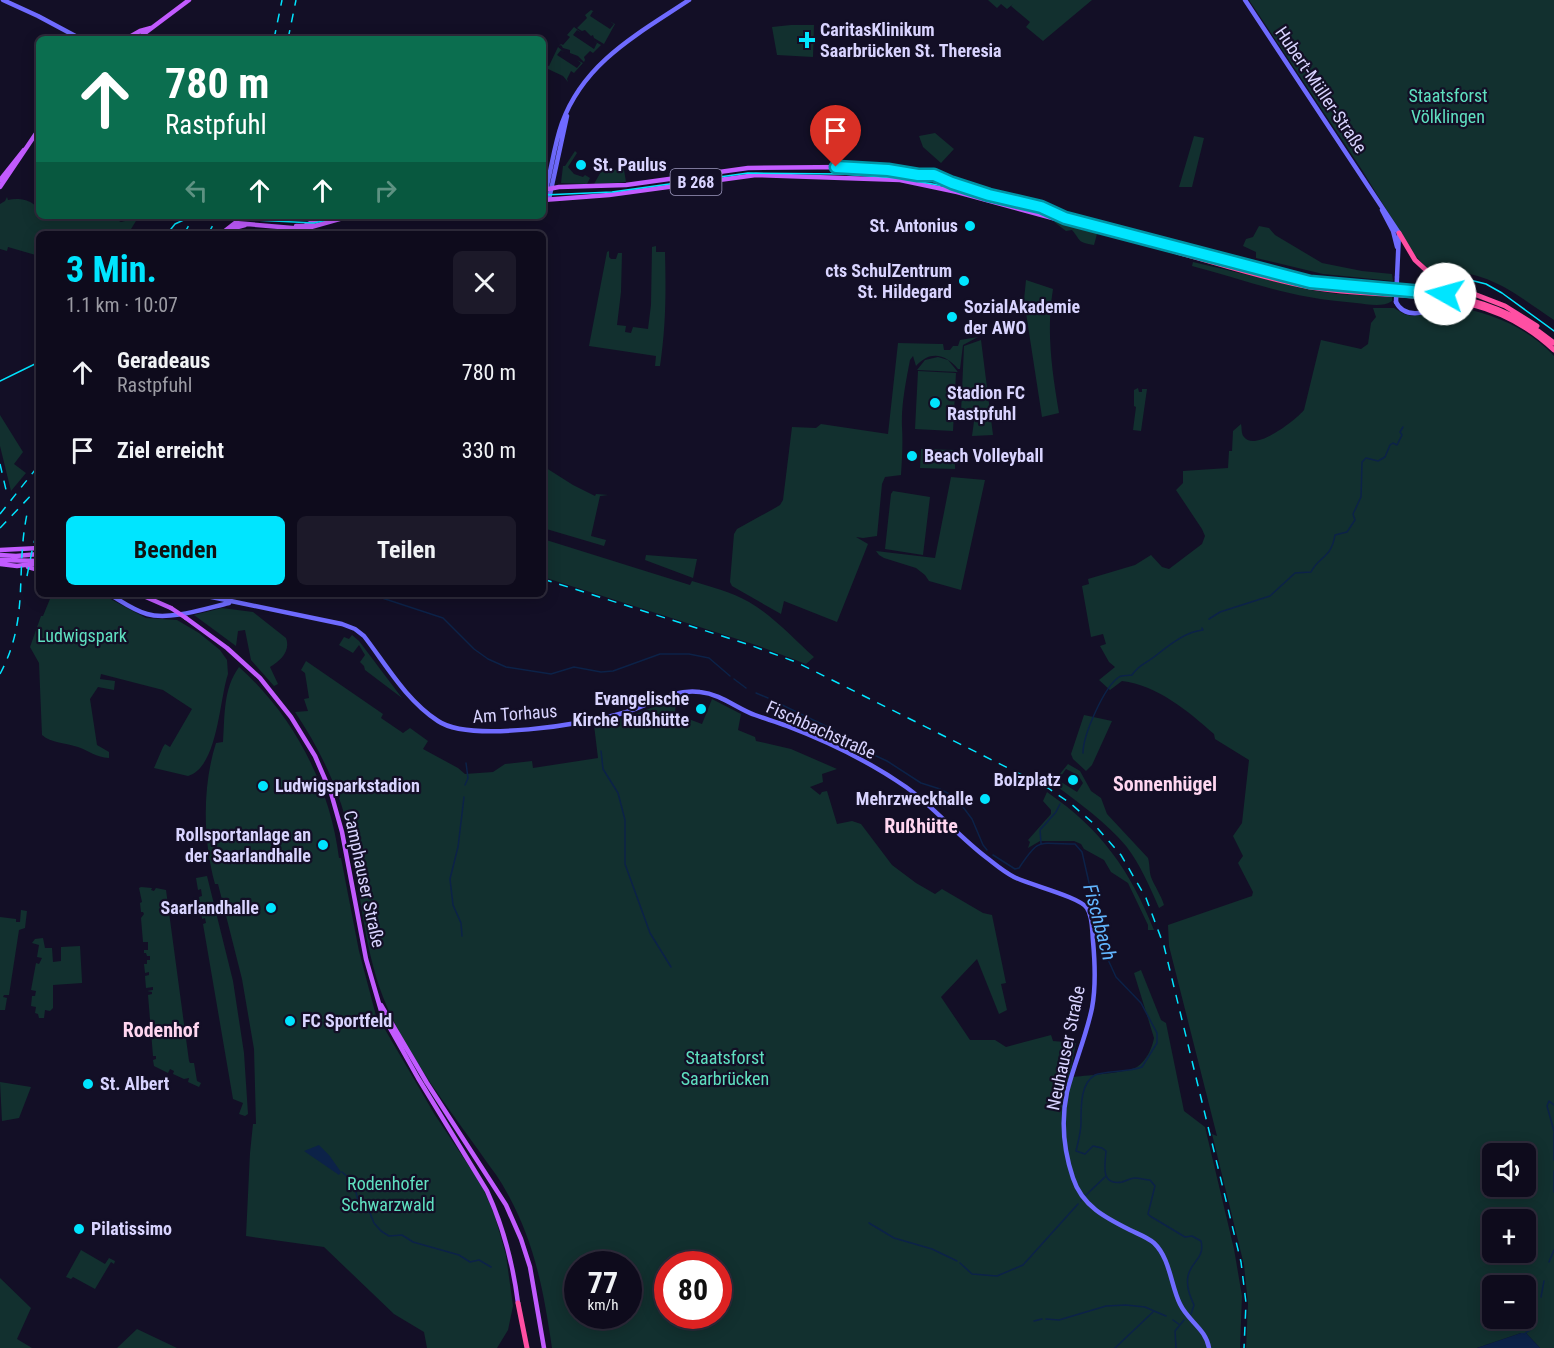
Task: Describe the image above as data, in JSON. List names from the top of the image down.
{
  "streets": {
    "highway": ["B 268"],
    "main road": [
      "Hubert-Müller-Straße",
      "Am Torhaus",
      "Fischbachstraße",
      "Camphauser Straße",
      "Neuhauser Straße"
    ]
  },
  "crossings": [
    ["Am Torhaus", "Fischbachstraße"],
    ["Fischbachstraße", "Neuhauser Straße"]
  ],
  "districts": ["Sonnenhügel", "Rußhütte", "Rodenhof"],
  "water": ["Fischbach"],
  "parks": [
    "Staatsforst Völklingen",
    "Ludwigspark",
    "Staatsforst Saarbrücken",
    "Rodenhofer Schwarzwald"
  ],
  "places": {
    "health": ["CaritasKlinikum Saarbrücken St. Theresia"],
    "other": [
      "St. Paulus",
      "St. Antonius",
      "cts SchulZentrum St. Hildegard",
      "SozialAkademie der AWO",
      "Stadion FC Rastpfuhl",
      "Beach Volleyball",
      "Evangelische Kirche Rußhütte",
      "Bolzplatz",
      "Ludwigsparkstadion",
      "Mehrzweckhalle",
      "Rollsportanlage an der Saarlandhalle",
      "Saarlandhalle",
      "FC Sportfeld",
      "St. Albert",
      "Pilatissimo"
    ]
  },
  "page": {
    "turn": ["780 m", "Rastpfuhl"],
    "heading": ["3 Min.", "1.1 km · 10:07"],
    "list": [
      {
        "name": "Geradeaus",
        "note": "Rastpfuhl",
        "value": "780 m"
      },
      {
        "name": "Ziel erreicht",
        "value": "330 m"
      }
    ],
    "buttons": ["Beenden", "Teilen"],
    "map_buttons": ["+", "−"],
    "speed": "77 km/h",
    "limit": "80"
  }
}
